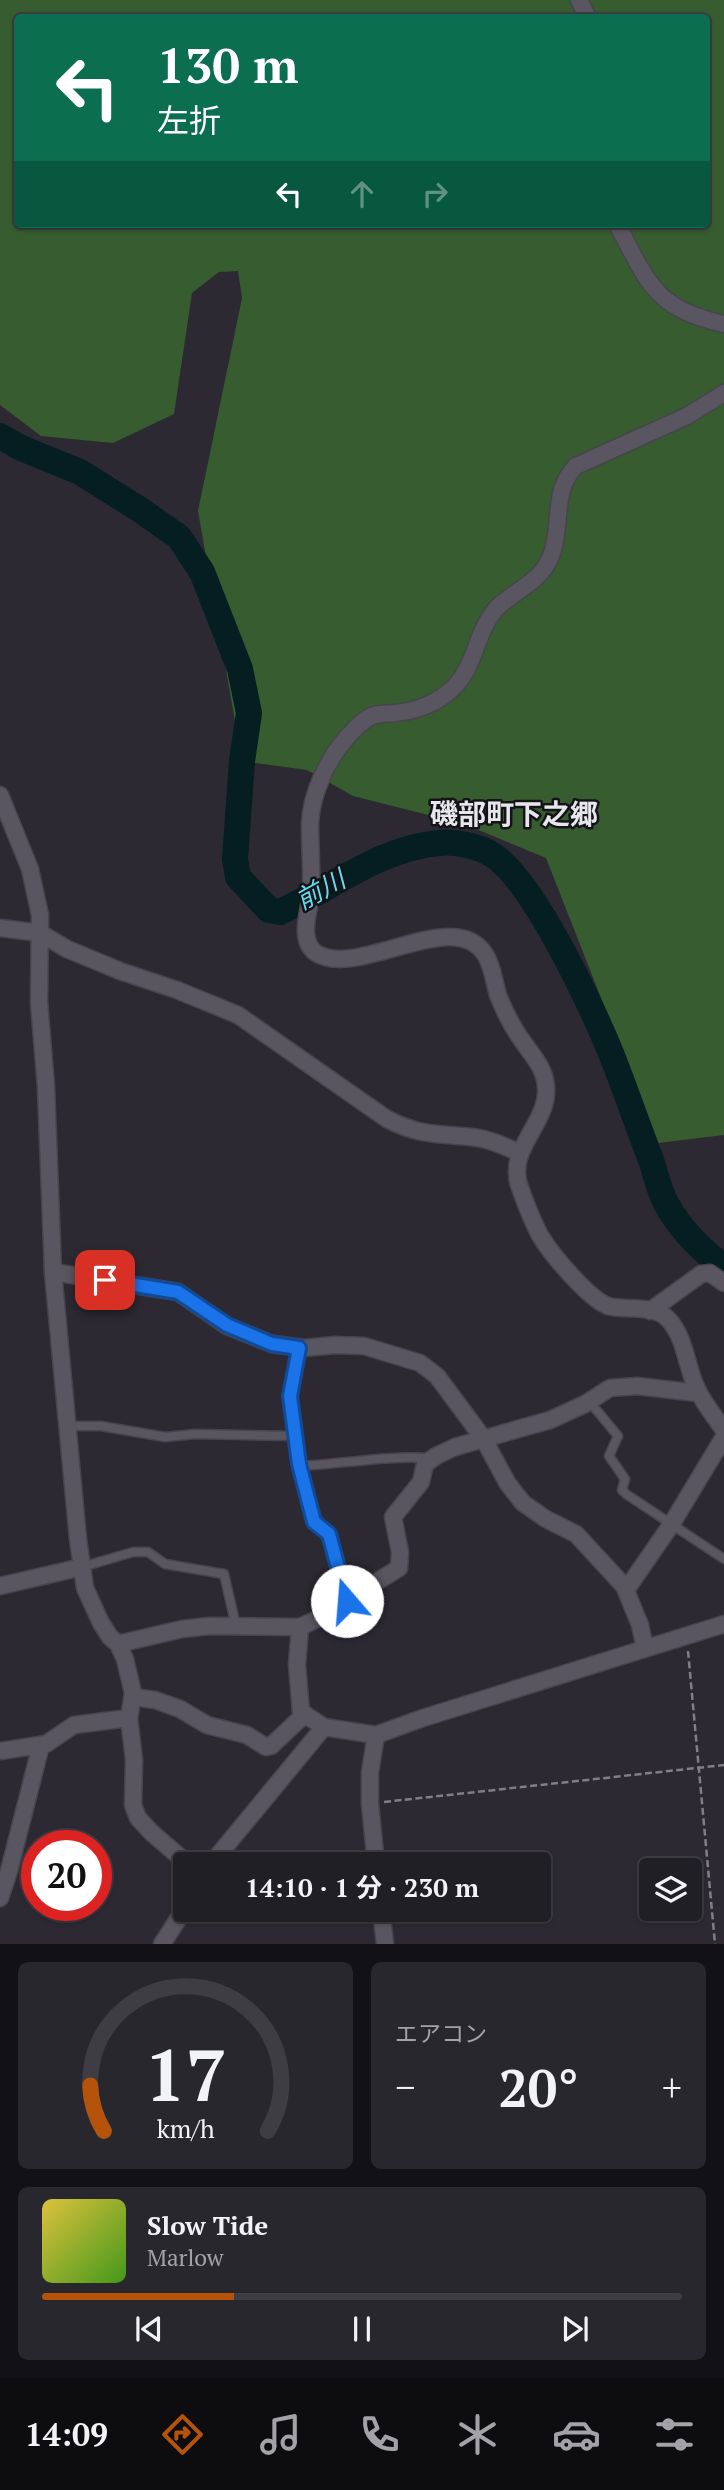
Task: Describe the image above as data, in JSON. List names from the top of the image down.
{
  "districts": ["磯部町下之郷"],
  "water": ["前川"],
  "page": {
    "turn": ["130 m", "左折"],
    "limit": "20",
    "trip": "14:10 · 1 分 · 230 m",
    "tile": "エアコン",
    "heat": ["−", "20°", "+"],
    "song": ["Slow Tide", "Marlow"],
    "tabs": "14:09",
    "gauge": ["17", "km/h"]
  }
}
